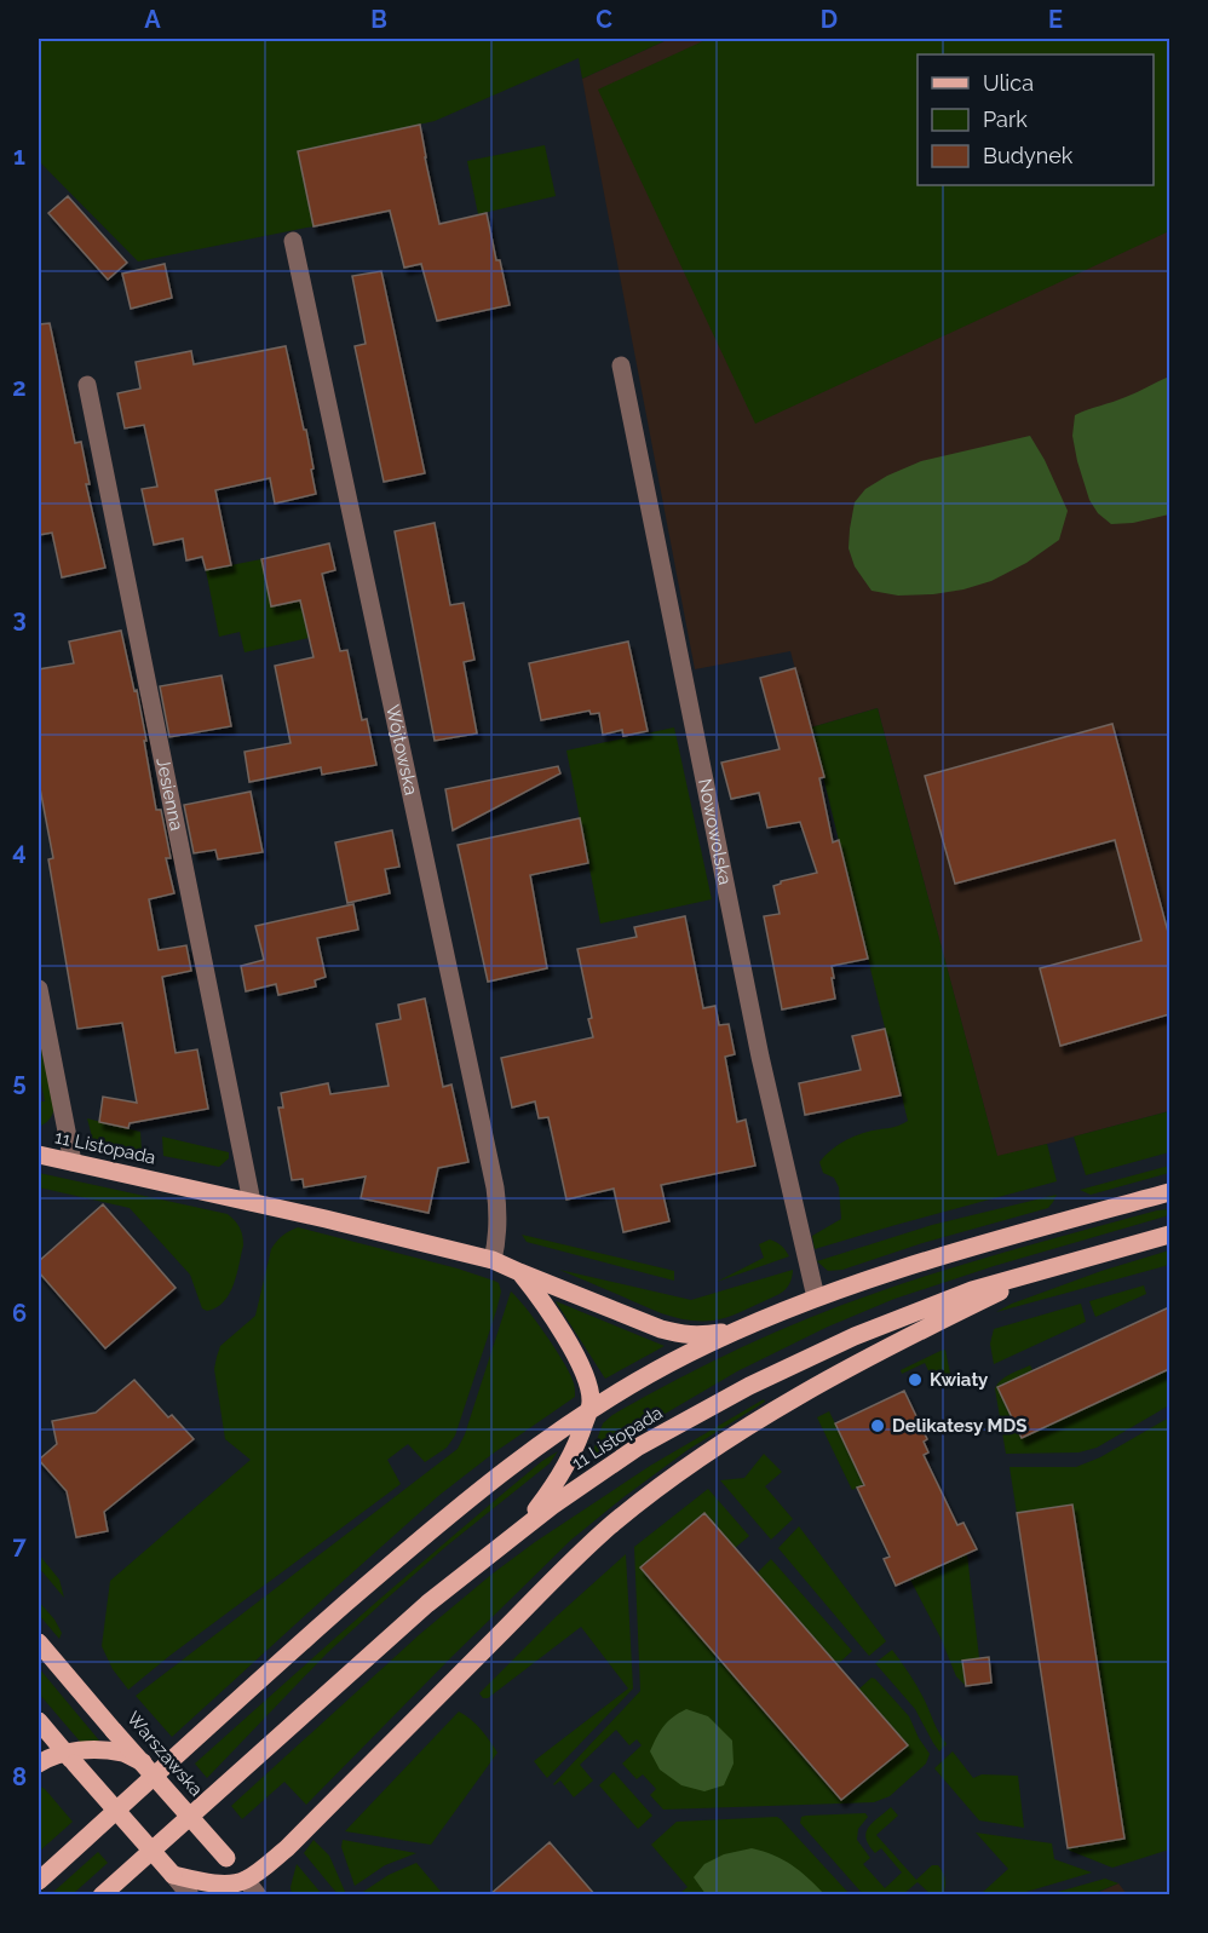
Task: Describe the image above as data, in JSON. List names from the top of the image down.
{
  "streets": {
    "main road": ["11 Listopada", "Warszawska"],
    "street": ["Wójtowska", "Jesienna", "Nowowolska"]
  },
  "crossings": [
    ["Wójtowska", "11 Listopada"],
    ["Jesienna", "11 Listopada"],
    ["Nowowolska", "11 Listopada"]
  ],
  "places": ["Kwiaty", "Delikatesy MDS"],
  "legend": ["Ulica", "Park", "Budynek"],
  "grid": {
    "columns": [
      "A",
      "B",
      "C",
      "D",
      "E"
    ],
    "rows": [
      "1",
      "2",
      "3",
      "4",
      "5",
      "6",
      "7",
      "8"
    ]
  }
}
